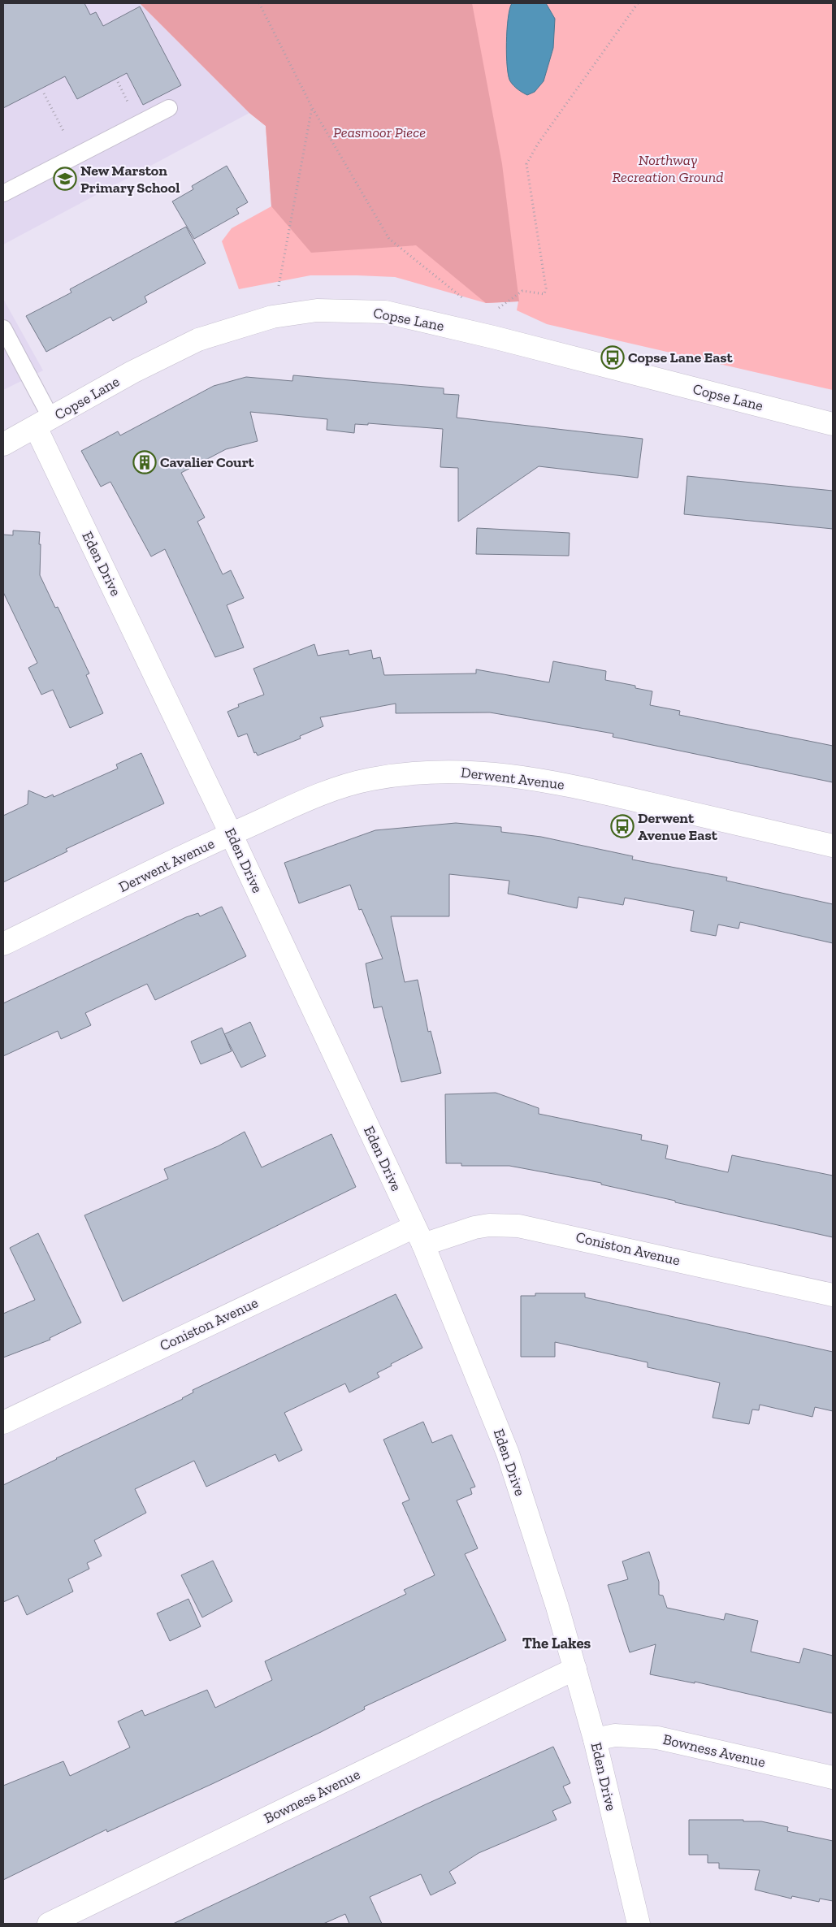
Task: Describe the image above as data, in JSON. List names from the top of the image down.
{
  "streets": {
    "street": [
      "Copse Lane",
      "Eden Drive",
      "Derwent Avenue",
      "Coniston Avenue",
      "Bowness Avenue"
    ]
  },
  "crossings": [
    ["Copse Lane", "Eden Drive"],
    ["Eden Drive", "Derwent Avenue"],
    ["Eden Drive", "Coniston Avenue"],
    ["Eden Drive", "Bowness Avenue"]
  ],
  "districts": ["The Lakes"],
  "parks": ["Peasmoor Piece", "Northway Recreation Ground"],
  "places": {
    "school or university": ["New Marston Primary School"],
    "bus stop": ["Copse Lane East", "Derwent Avenue East"],
    "building": ["Cavalier Court"]
  }
}
